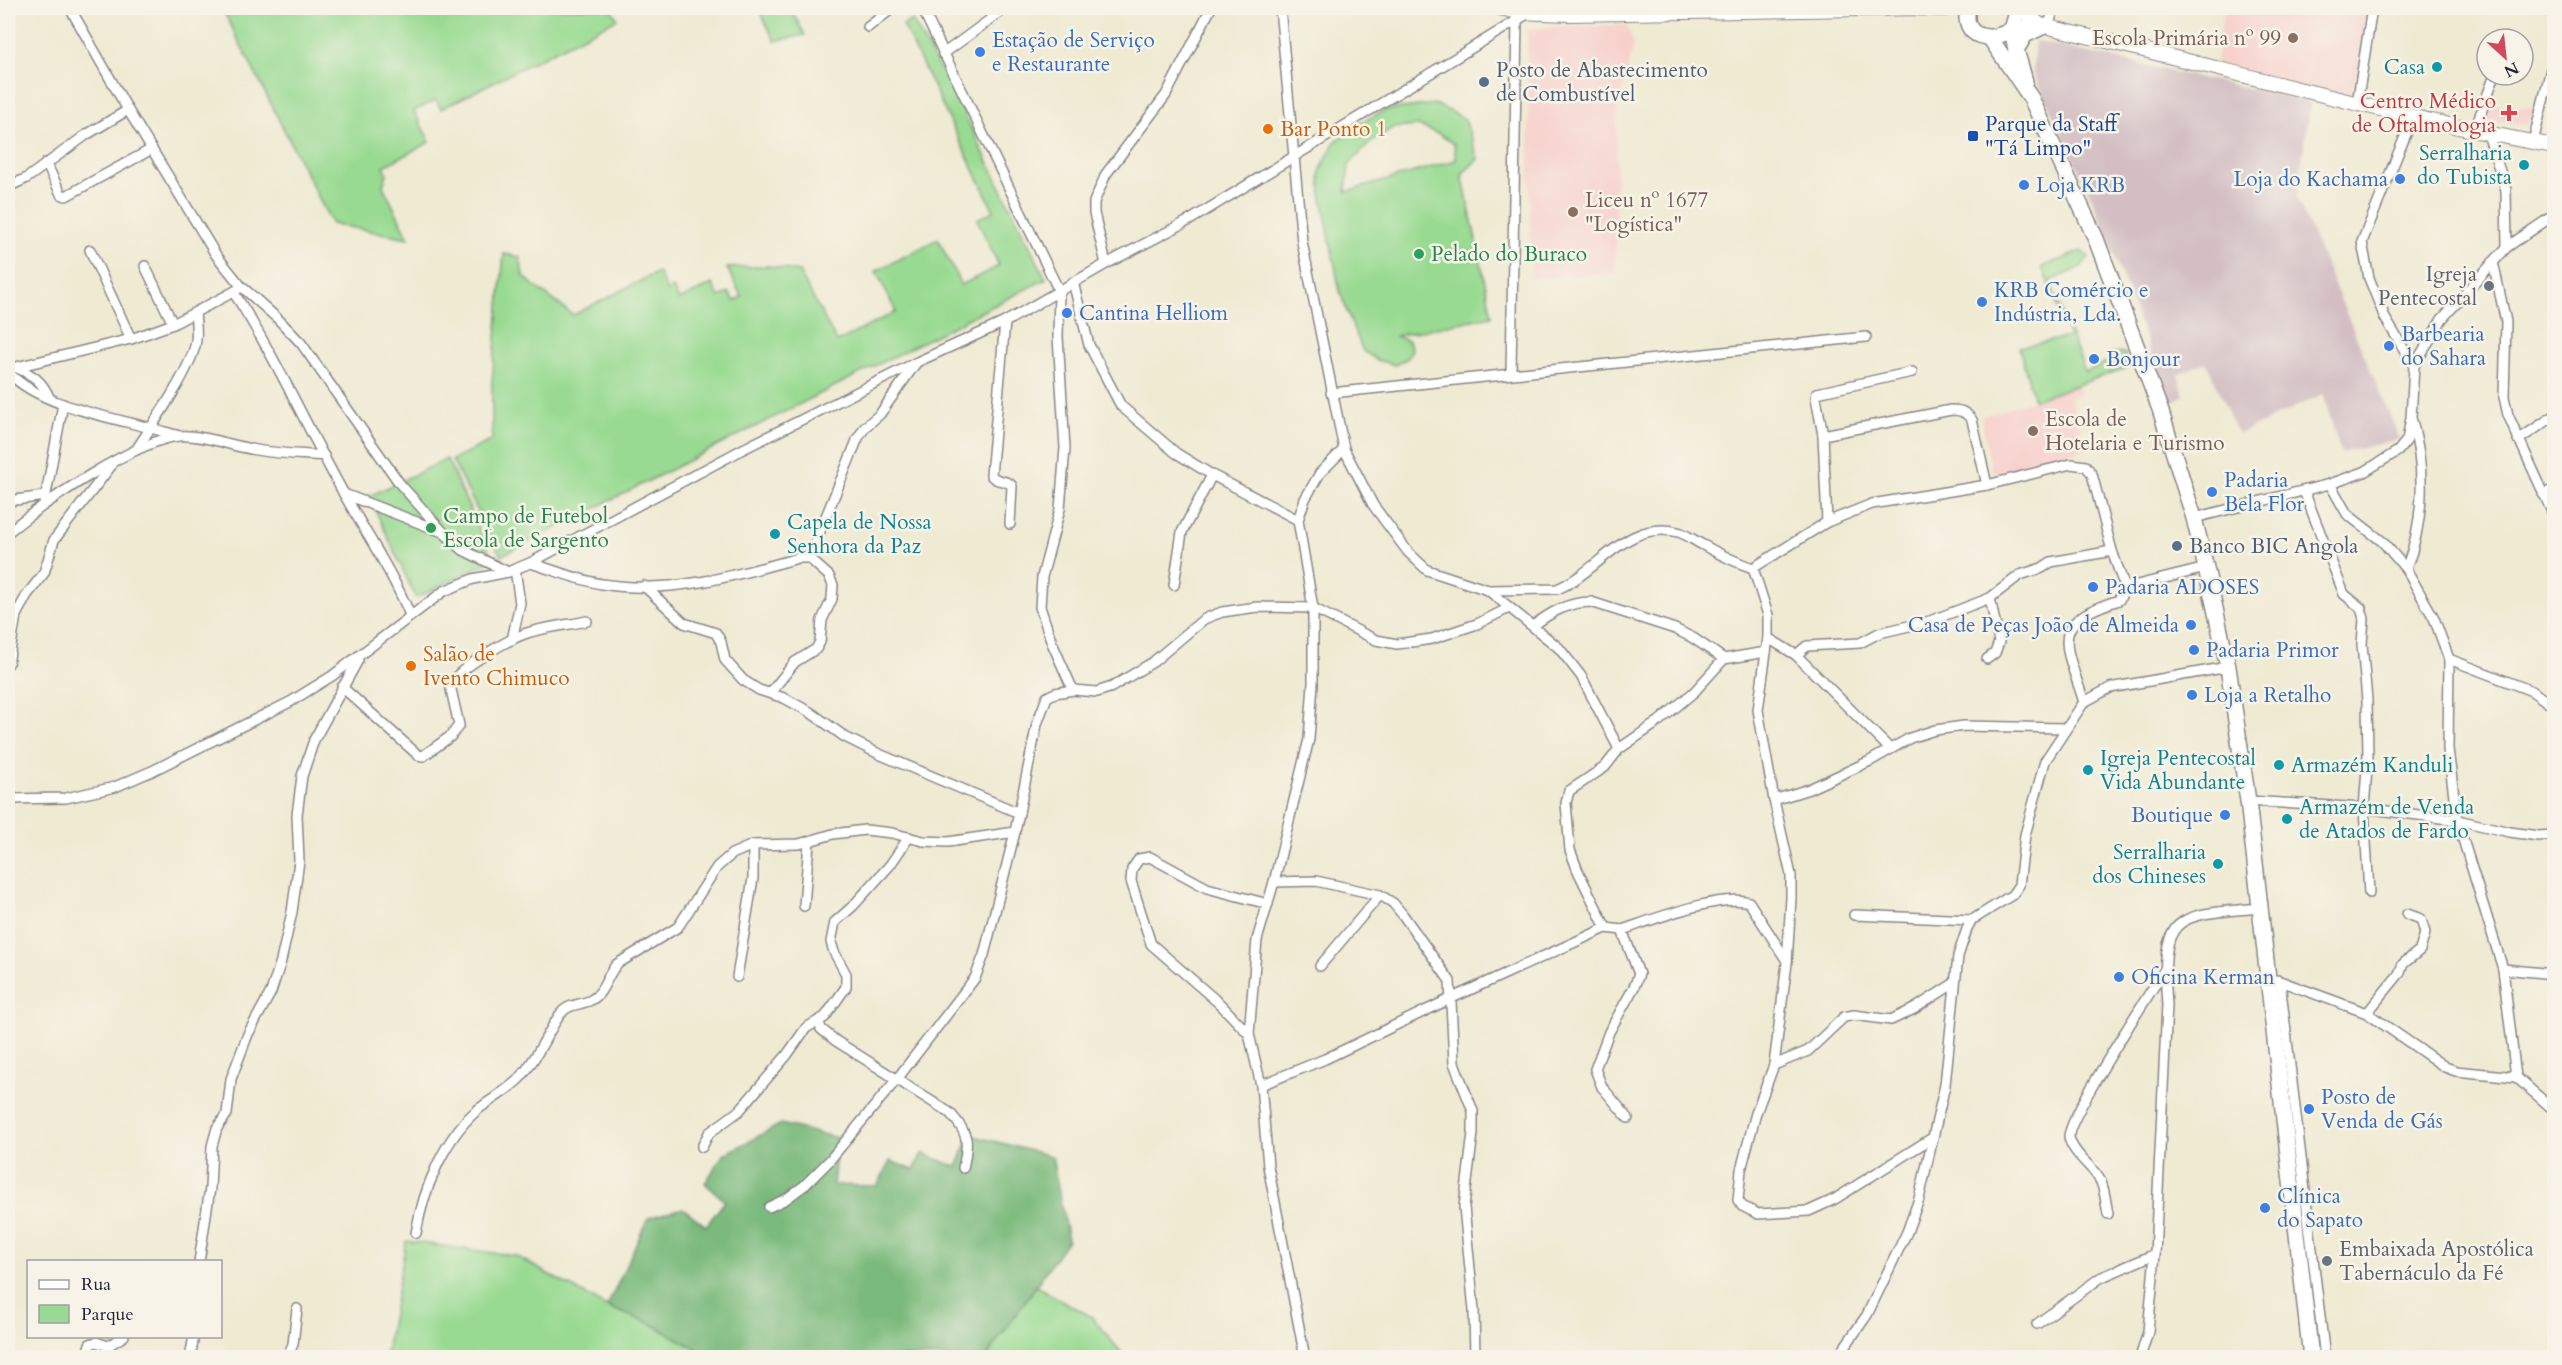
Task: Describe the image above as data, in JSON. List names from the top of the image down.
{
  "places": {
    "other": [
      "Escola Primária nº 99",
      "Estação de Serviço e Restaurante",
      "Casa",
      "Posto de Abastecimento de Combustível",
      "Bar Ponto 1",
      "Serralharia do Tubista",
      "Loja do Kachama",
      "Loja KRB",
      "Liceu nº 1677 \"Logística\"",
      "Pelado do Buraco",
      "Igreja Pentecostal",
      "KRB Comércio e Indústria, Lda.",
      "Cantina Helliom",
      "Barbearia do Sahara",
      "Bonjour",
      "Escola de Hotelaria e Turismo",
      "Padaria Bela Flor",
      "Campo de Futebol Escola de Sargento",
      "Capela de Nossa Senhora da Paz",
      "Banco BIC Angola",
      "Padaria ADOSES",
      "Casa de Peças João de Almeida",
      "Padaria Primor",
      "Salão de Ivento Chimuco",
      "Loja a Retalho",
      "Armazém Kanduli",
      "Igreja Pentecostal Vida Abundante",
      "Boutique",
      "Armazém de Venda de Atados de Fardo",
      "Serralharia dos Chineses",
      "Oficina Kerman",
      "Posto de Venda de Gás",
      "Clínica do Sapato",
      "Embaixada Apostólica Tabernáculo da Fé"
    ],
    "health": ["Centro Médico de Oftalmologia"],
    "transit": ["Parque da Staff \"Tá Limpo\""]
  },
  "legend": ["Rua", "Parque"],
  "north": "bottom right"
}
